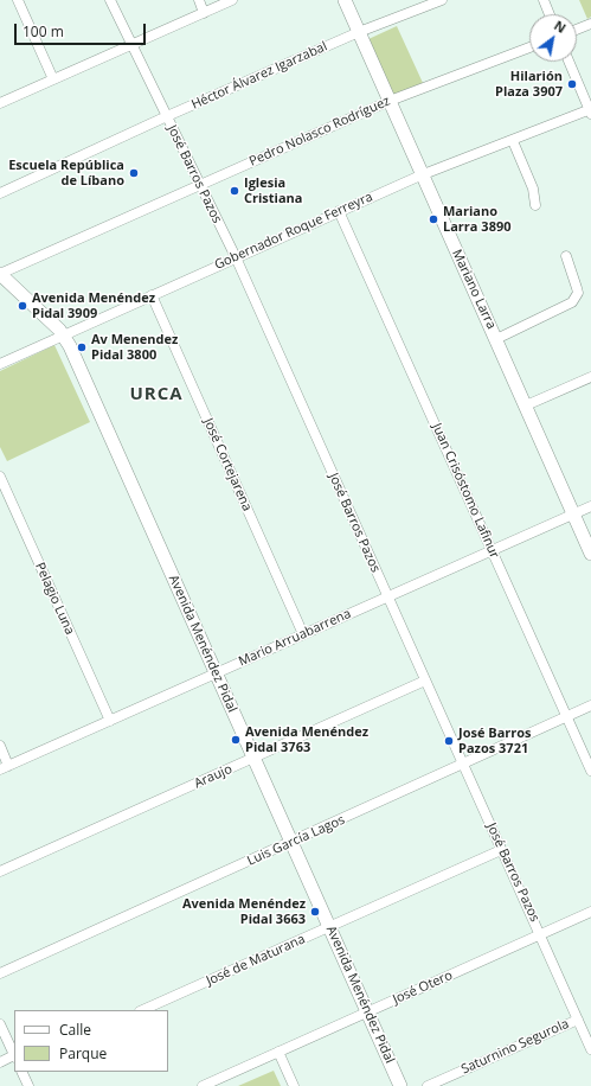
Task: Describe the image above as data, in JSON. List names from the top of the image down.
{
  "streets": {
    "main road": ["Mariano Larra", "Avenida Menéndez Pidal"],
    "street": [
      "Héctor Álvarez Igarzabal",
      "Pedro Nolasco Rodríguez",
      "José Barros Pazos",
      "Gobernador Roque Ferreyra",
      "José Cortejarena",
      "Juan Crisóstomo Lafinur",
      "Pelagio Luna",
      "Mario Arruabarrena",
      "Araujo",
      "Luis García Lagos",
      "José de Maturana",
      "José Otero",
      "Saturnino Segurola"
    ]
  },
  "crossings": [
    ["Héctor Álvarez Igarzabal", "José Barros Pazos"],
    ["Héctor Álvarez Igarzabal", "Mariano Larra"],
    ["Pedro Nolasco Rodríguez", "José Barros Pazos"],
    ["Pedro Nolasco Rodríguez", "Mariano Larra"],
    ["Pedro Nolasco Rodríguez", "Avenida Menéndez Pidal"],
    ["José Barros Pazos", "Gobernador Roque Ferreyra"],
    ["José Barros Pazos", "Mario Arruabarrena"],
    ["José Barros Pazos", "Araujo"],
    ["José Barros Pazos", "Luis García Lagos"],
    ["José Barros Pazos", "José de Maturana"],
    ["José Barros Pazos", "José Otero"],
    ["José Barros Pazos", "Saturnino Segurola"],
    ["Gobernador Roque Ferreyra", "Mariano Larra"],
    ["Gobernador Roque Ferreyra", "José Cortejarena"],
    ["Gobernador Roque Ferreyra", "Juan Crisóstomo Lafinur"],
    ["Gobernador Roque Ferreyra", "Avenida Menéndez Pidal"],
    ["Mariano Larra", "Mario Arruabarrena"],
    ["José Cortejarena", "Mario Arruabarrena"],
    ["Juan Crisóstomo Lafinur", "Mario Arruabarrena"],
    ["Juan Crisóstomo Lafinur", "Luis García Lagos"],
    ["Pelagio Luna", "Mario Arruabarrena"],
    ["Mario Arruabarrena", "Avenida Menéndez Pidal"],
    ["Avenida Menéndez Pidal", "Araujo"],
    ["Avenida Menéndez Pidal", "Luis García Lagos"],
    ["Avenida Menéndez Pidal", "José de Maturana"],
    ["Avenida Menéndez Pidal", "José Otero"]
  ],
  "districts": ["URCA"],
  "places": [
    "Hilarión Plaza 3907",
    "Escuela República de Líbano",
    "Iglesia Cristiana",
    "Mariano Larra 3890",
    "Avenida Menéndez Pidal 3909",
    "Av Menendez Pidal 3800",
    "Avenida Menéndez Pidal 3763",
    "José Barros Pazos 3721",
    "Avenida Menéndez Pidal 3663"
  ],
  "legend": ["Calle", "Parque"],
  "scale_bar": "100 m",
  "north": "top right"
}
